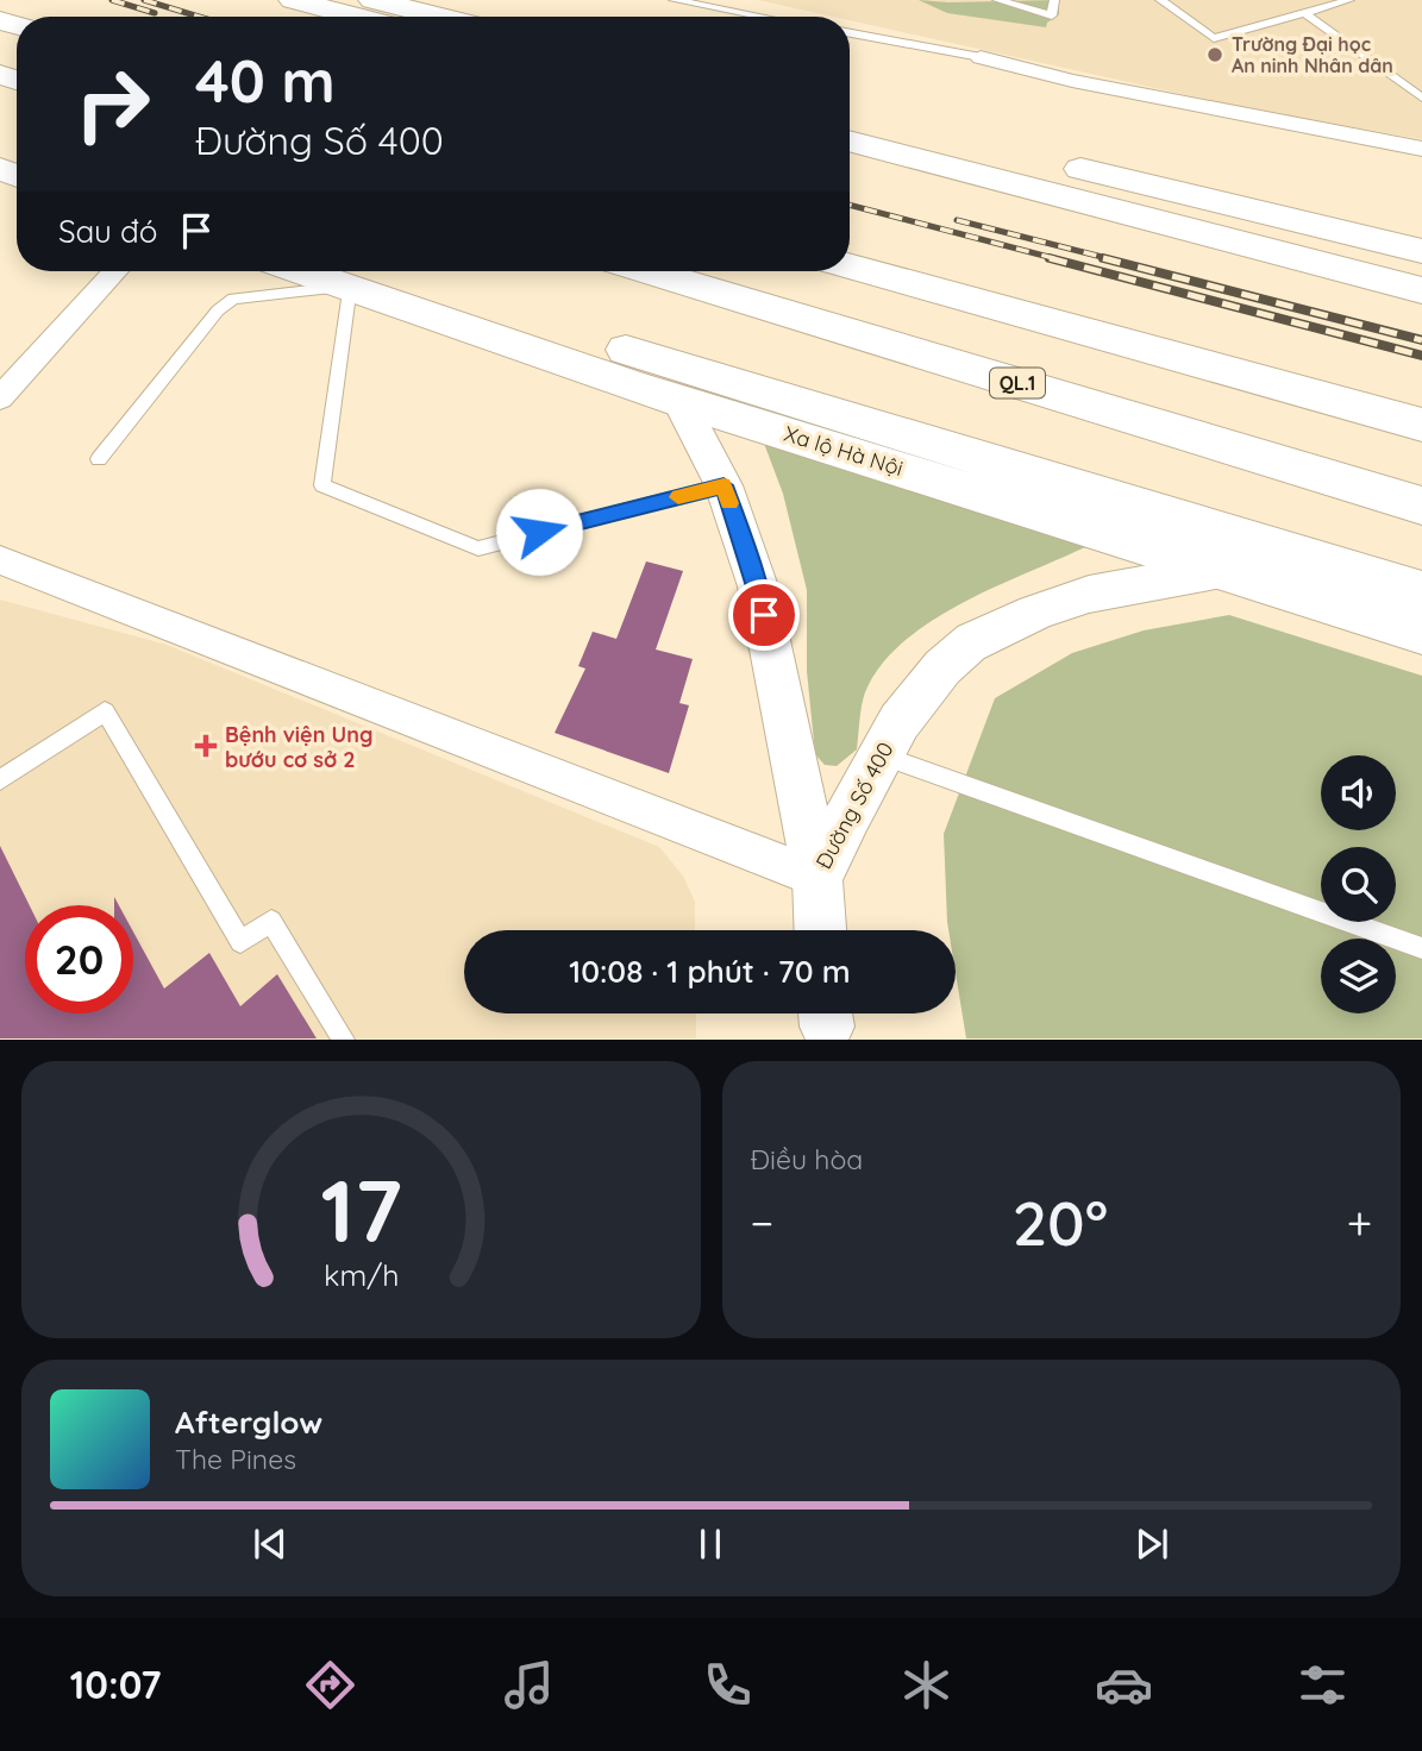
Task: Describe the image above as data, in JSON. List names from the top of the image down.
{
  "streets": {
    "highway": ["QL.1", "Xa lộ Hà Nội"],
    "street": ["Đường Số 400"]
  },
  "crossings": [
    ["Xa lộ Hà Nội", "Đường Số 400"]
  ],
  "places": {
    "other": ["Trường Đại học An ninh Nhân dân"],
    "health": ["Bệnh viện Ung bướu cơ sở 2"]
  },
  "page": {
    "turn": ["40 m", "Đường Số 400"],
    "then": "Sau đó",
    "limit": "20",
    "trip": "10:08 · 1 phút · 70 m",
    "tile": "Điều hòa",
    "heat": ["−", "20°", "+"],
    "song": ["Afterglow", "The Pines"],
    "tabs": "10:07",
    "gauge": ["17", "km/h"]
  }
}
